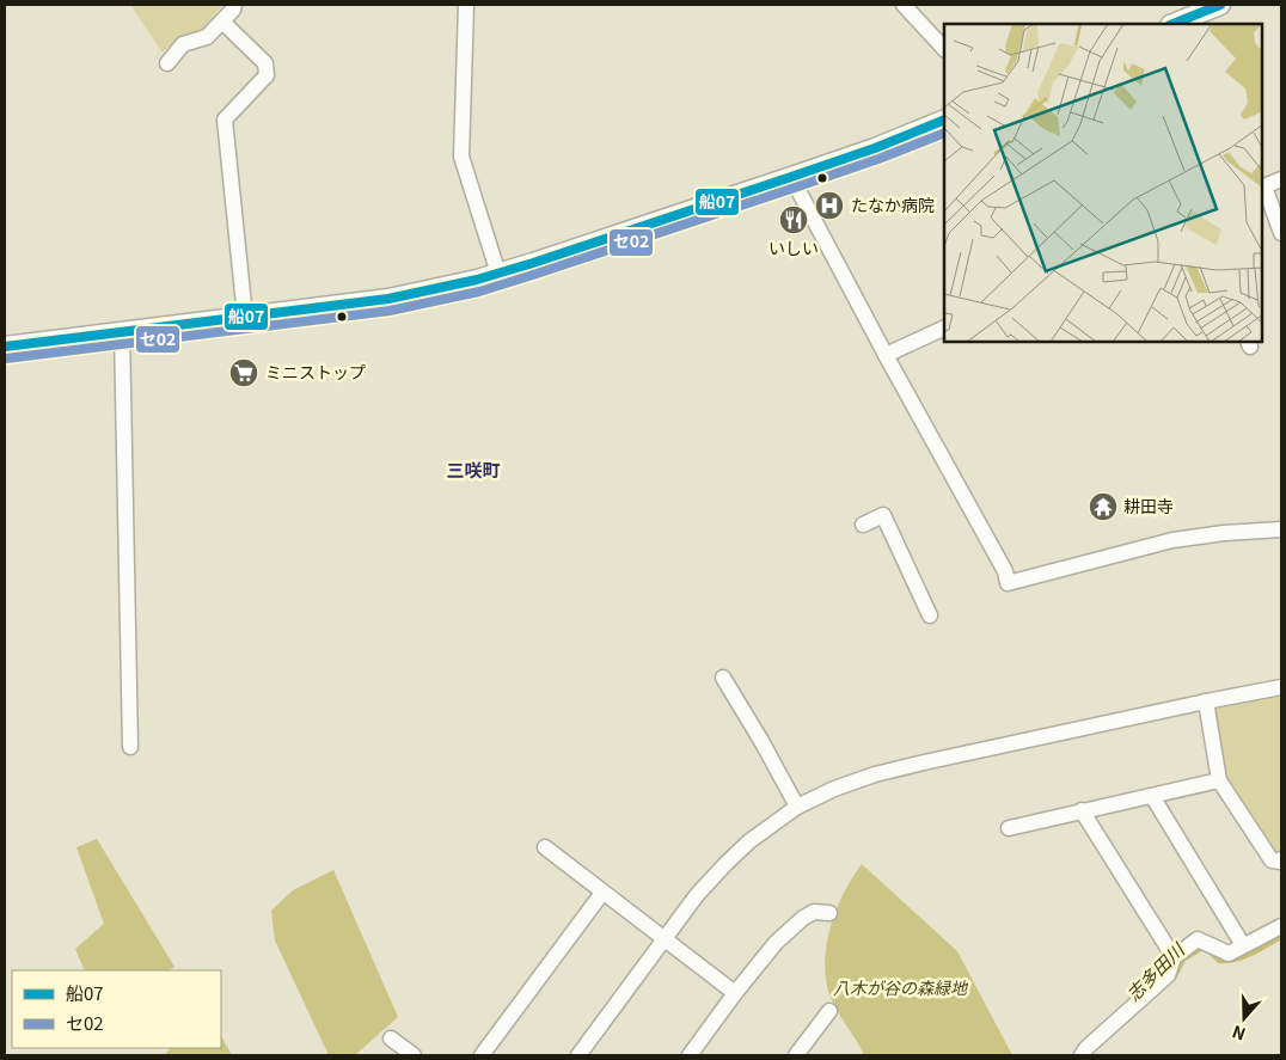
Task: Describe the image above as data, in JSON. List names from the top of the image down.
{
  "districts": ["三咲町"],
  "water": ["志多田川"],
  "parks": ["八木が谷の森緑地"],
  "places": {
    "hospital": ["たなか病院"],
    "restaurant": ["いしい"],
    "supermarket": ["ミニストップ"],
    "temple": ["耕田寺"]
  },
  "lines": ["transit line 船07", "transit line セ02"],
  "legend": ["船07", "セ02"],
  "north": "bottom"
}
